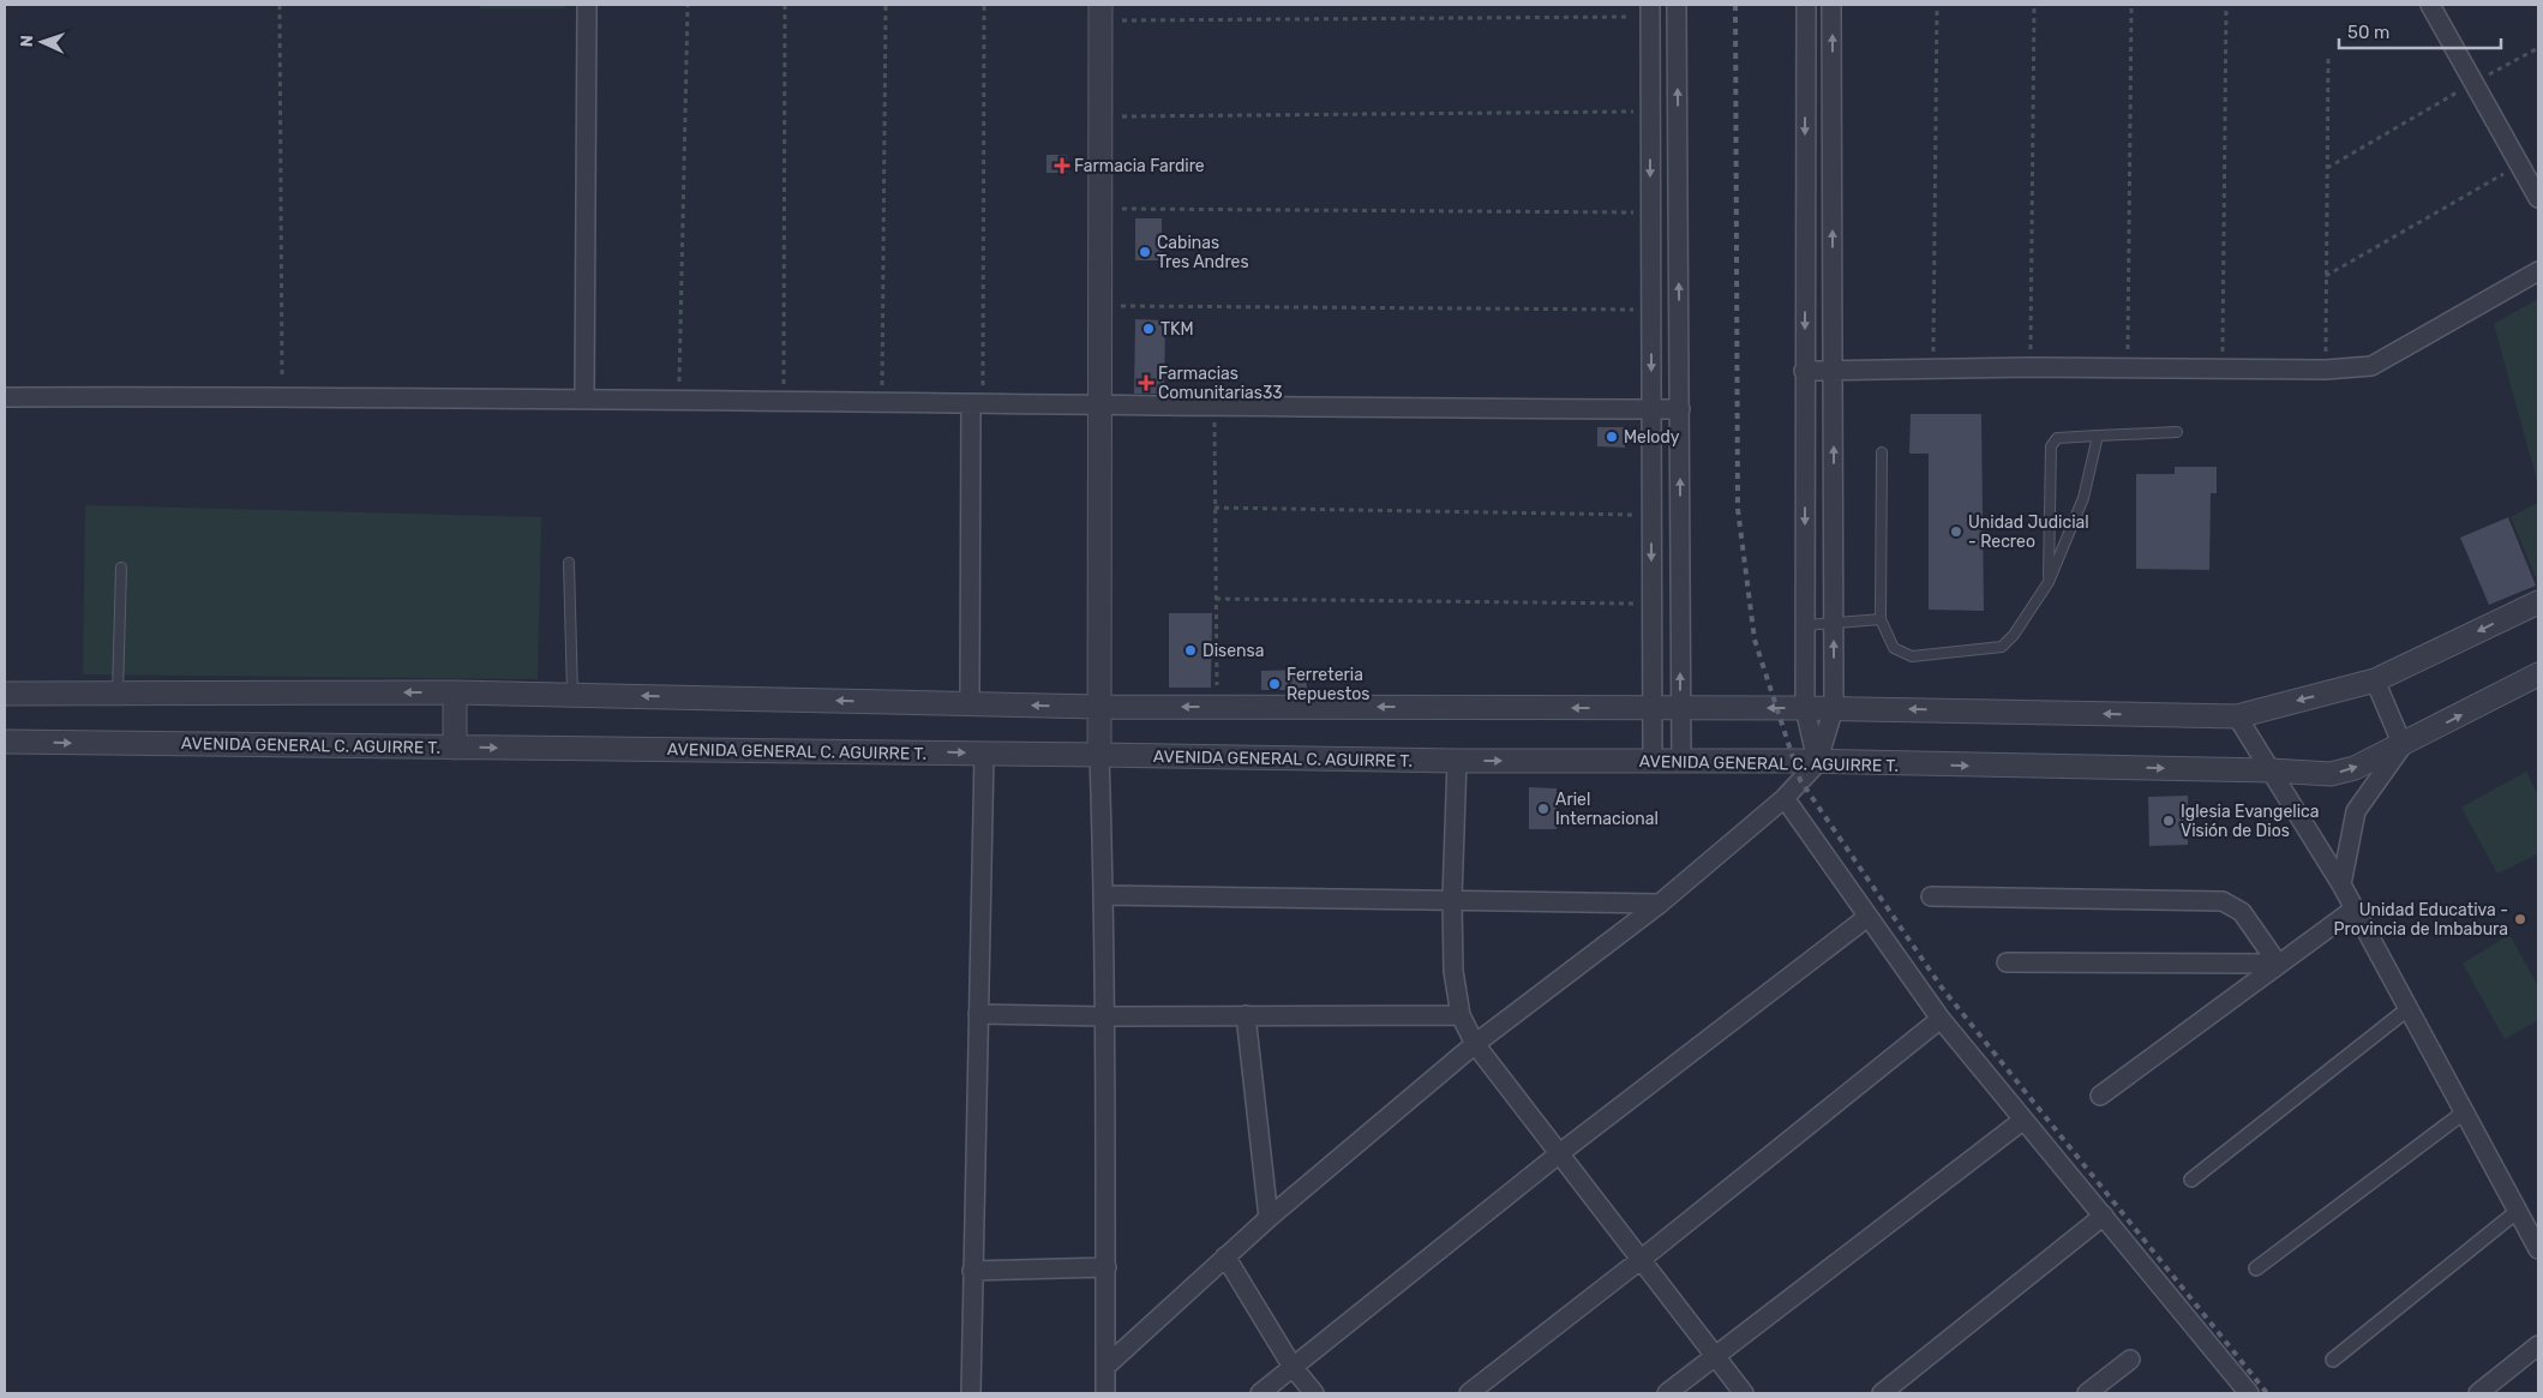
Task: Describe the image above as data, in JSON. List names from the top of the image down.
{
  "streets": {
    "street": ["AVENIDA GENERAL C. AGUIRRE T."]
  },
  "places": {
    "health": ["Farmacia Fardire", "Farmacias Comunitarias33"],
    "other": [
      "Cabinas Tres Andres",
      "TKM",
      "Melody",
      "Unidad Judicial - Recreo",
      "Disensa",
      "Ferreteria Repuestos",
      "Ariel Internacional",
      "Iglesia Evangelica Visión de Dios",
      "Unidad Educativa - Provincia de Imbabura"
    ]
  },
  "scale_bar": "50 m",
  "north": "left"
}
